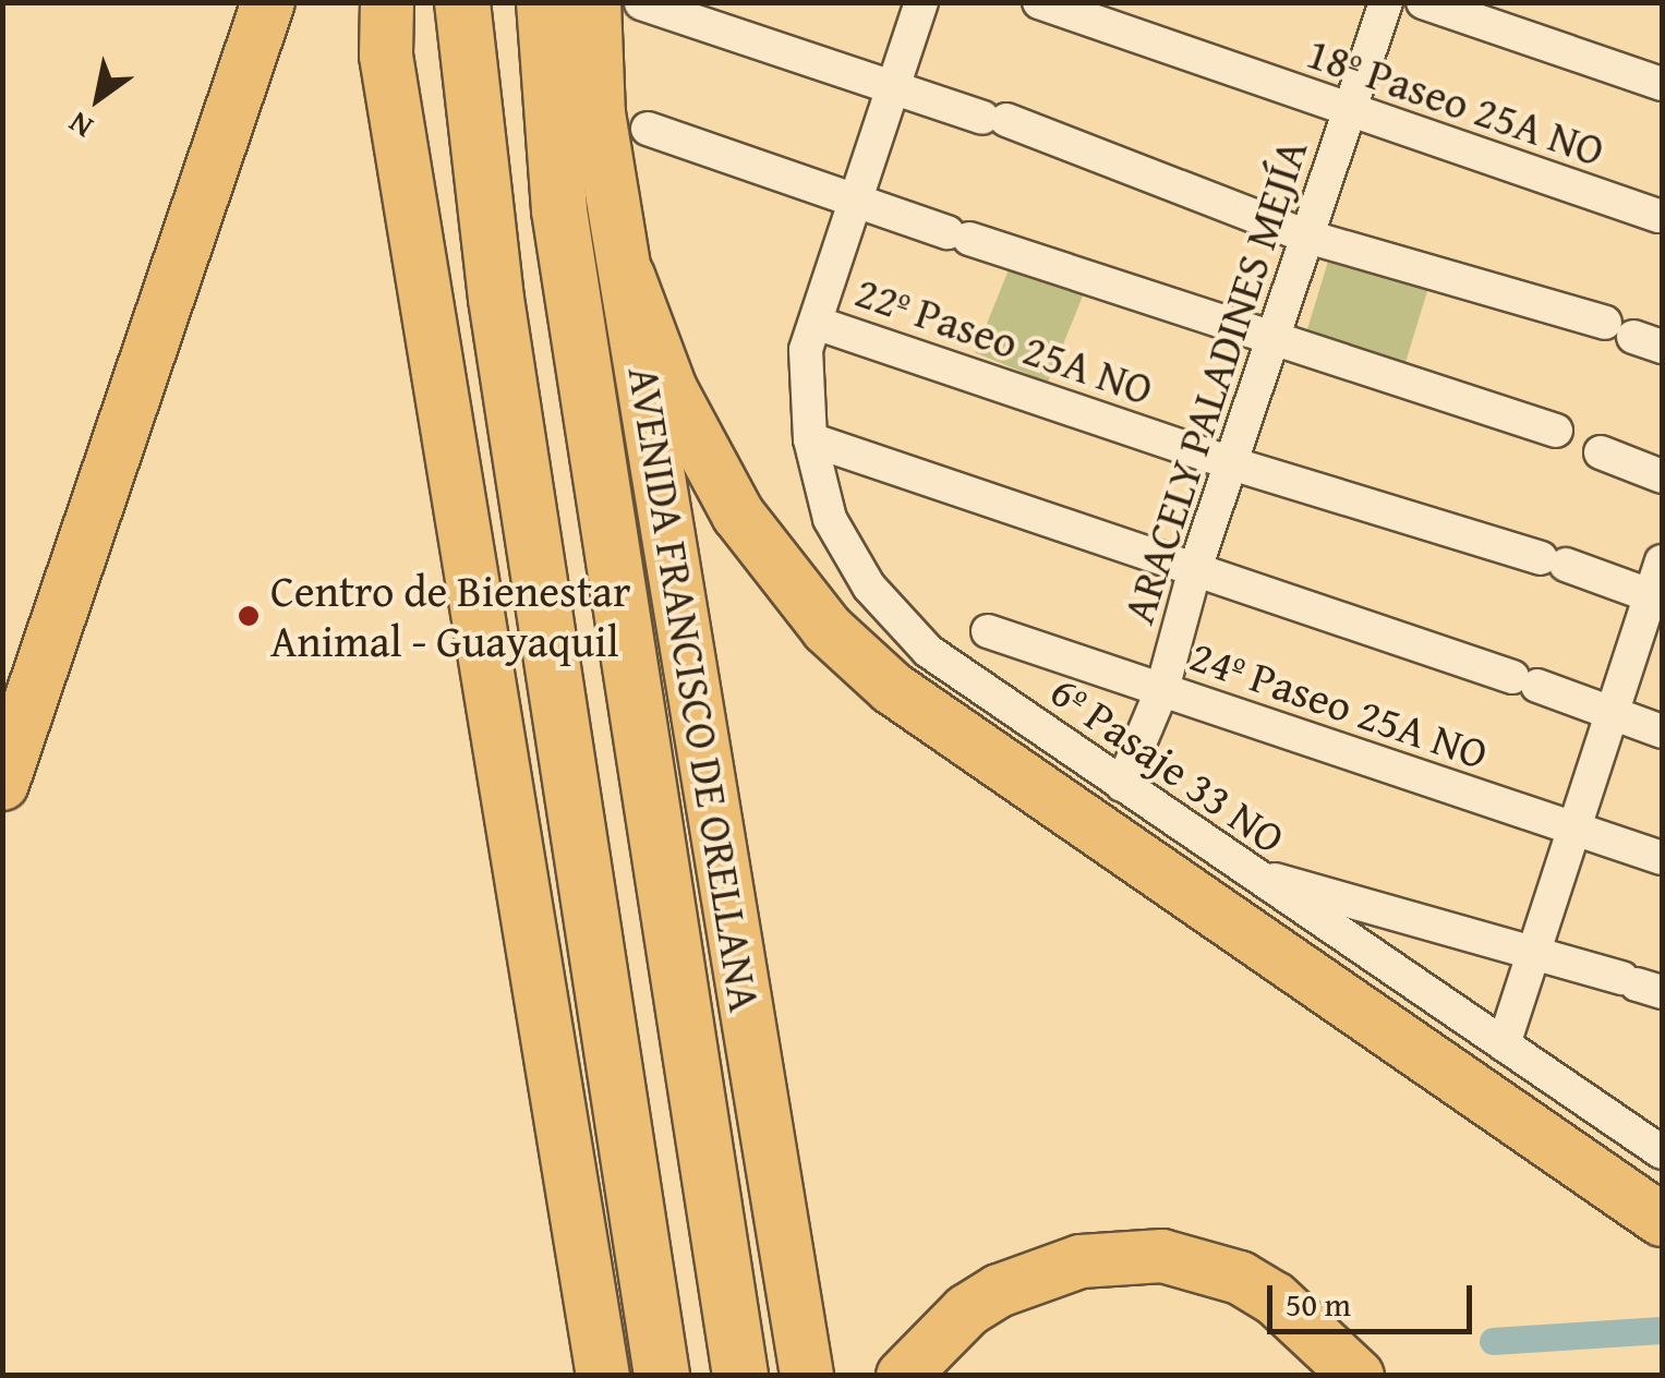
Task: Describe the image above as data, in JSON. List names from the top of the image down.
{
  "streets": {
    "highway": ["AVENIDA FRANCISCO DE ORELLANA"],
    "street": [
      "18º Paseo 25A NO",
      "22º Paseo 25A NO",
      "ARACELY PALADINES MEJÍA",
      "24º Paseo 25A NO",
      "6º Pasaje 33 NO"
    ]
  },
  "crossings": [
    ["18º Paseo 25A NO", "ARACELY PALADINES MEJÍA"],
    ["22º Paseo 25A NO", "ARACELY PALADINES MEJÍA"],
    ["22º Paseo 25A NO", "6º Pasaje 33 NO"],
    ["ARACELY PALADINES MEJÍA", "24º Paseo 25A NO"],
    ["ARACELY PALADINES MEJÍA", "6º Pasaje 33 NO"]
  ],
  "places": ["Centro de Bienestar Animal - Guayaquil"],
  "scale_bar": "50 m",
  "north": "bottom left"
}
